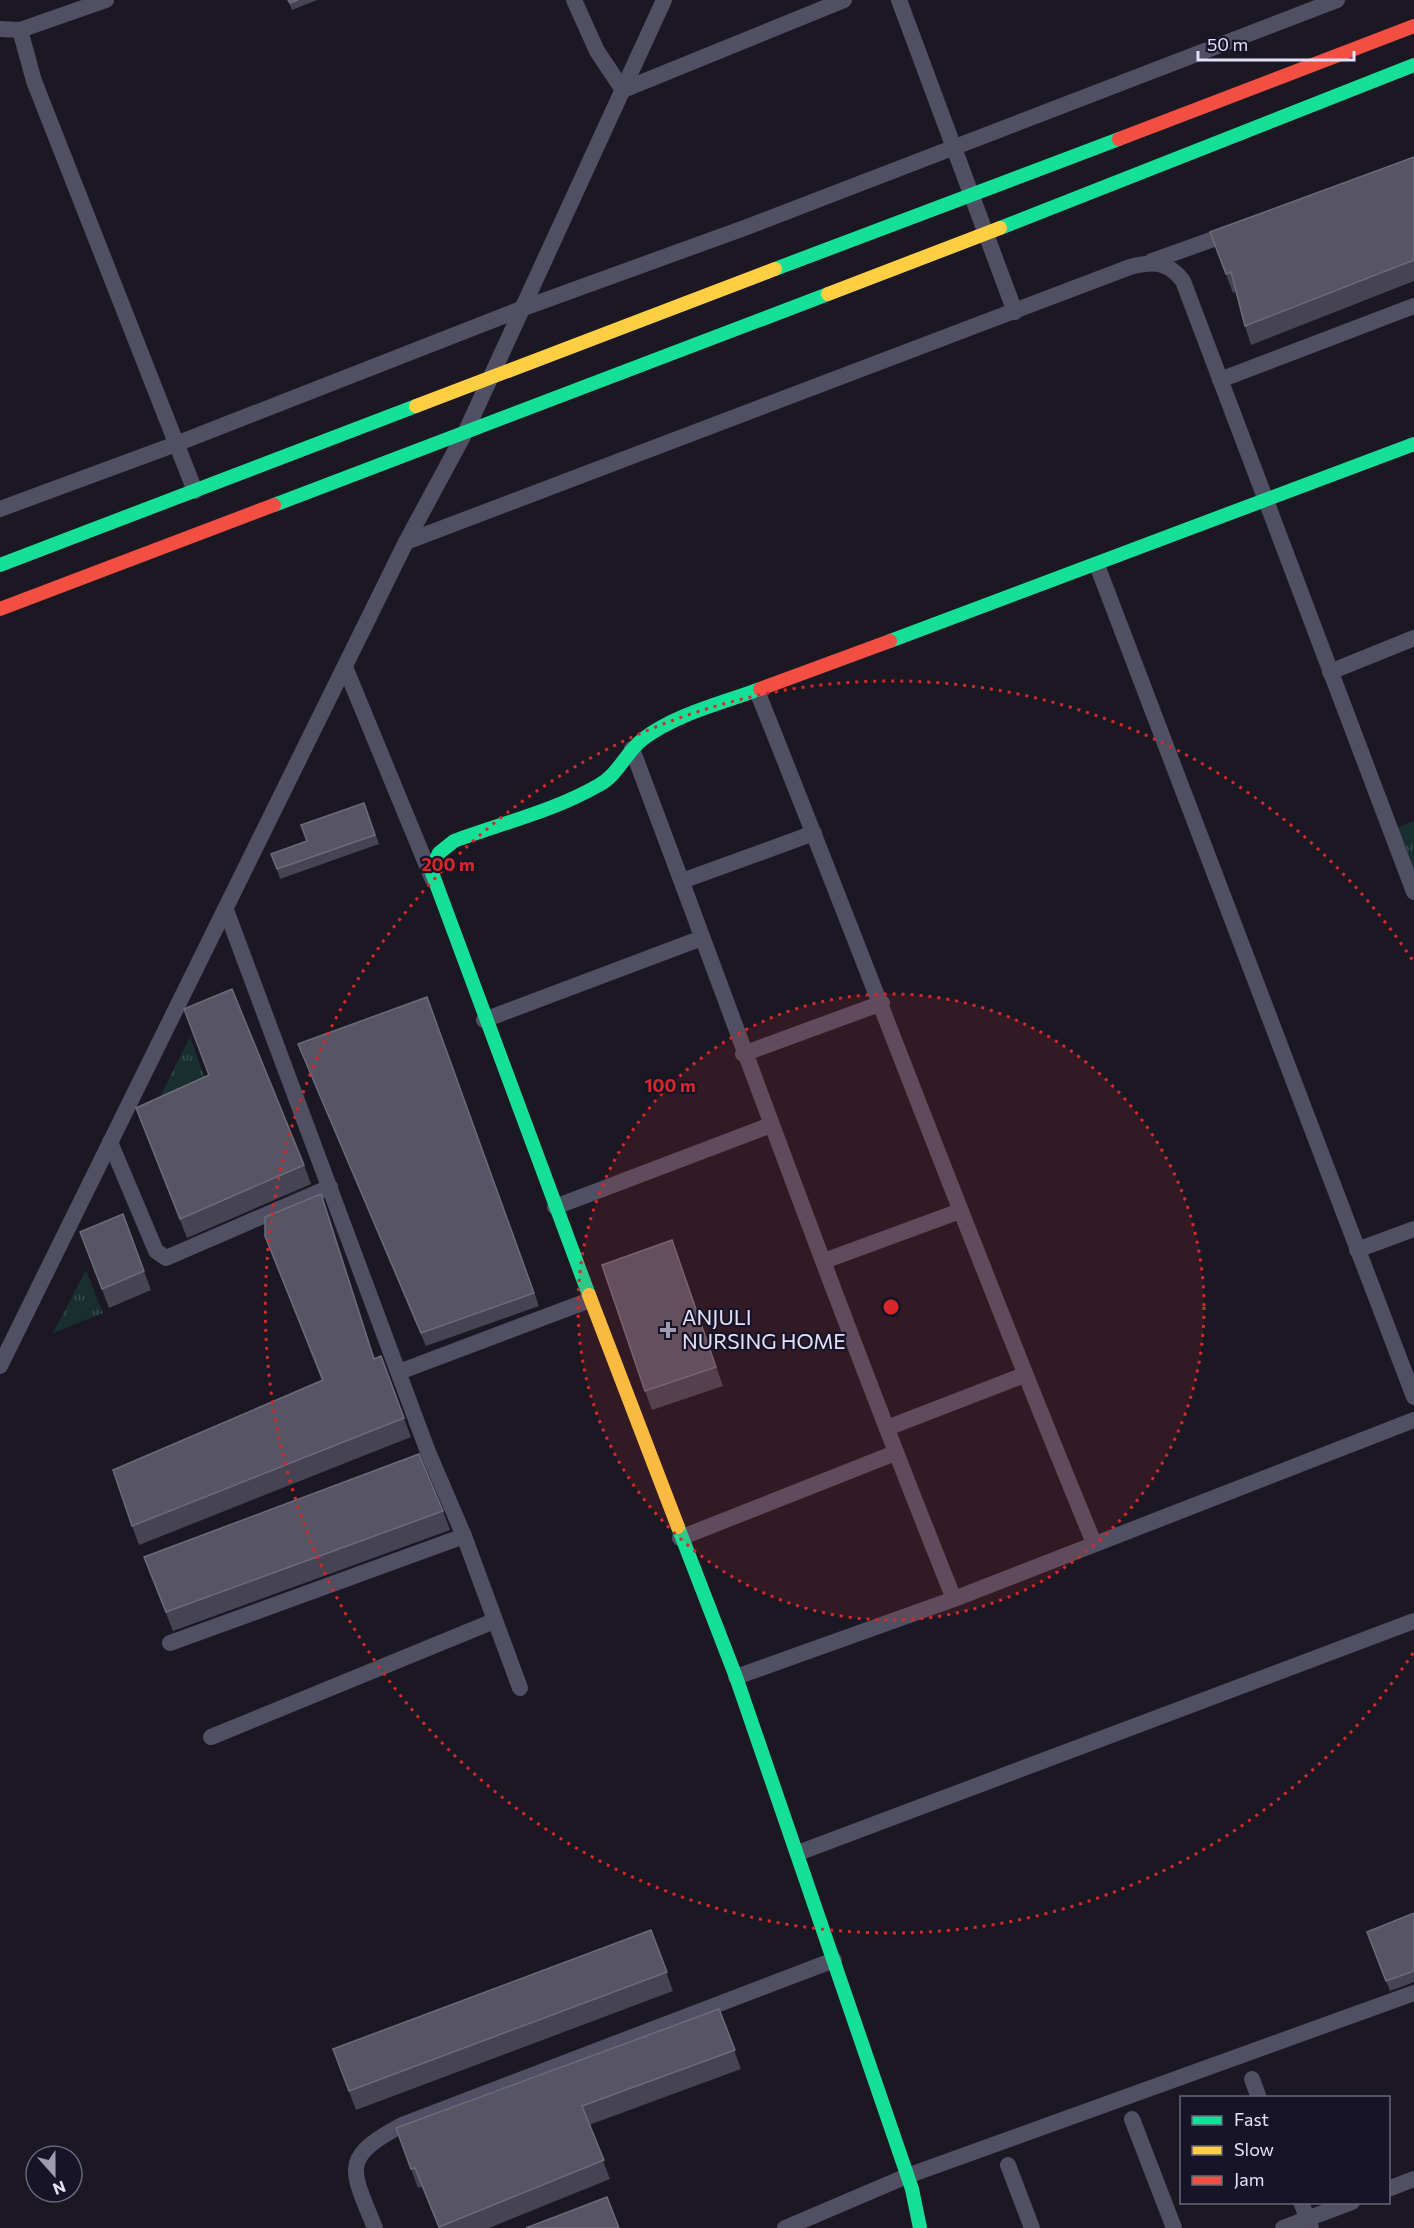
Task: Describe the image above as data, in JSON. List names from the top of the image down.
{
  "places": {
    "health": ["ANJULI NURSING HOME"]
  },
  "legend": ["Fast", "Slow", "Jam"],
  "scale_bar": "50 m",
  "north": "bottom",
  "rings": ["200 m", "100 m"]
}
